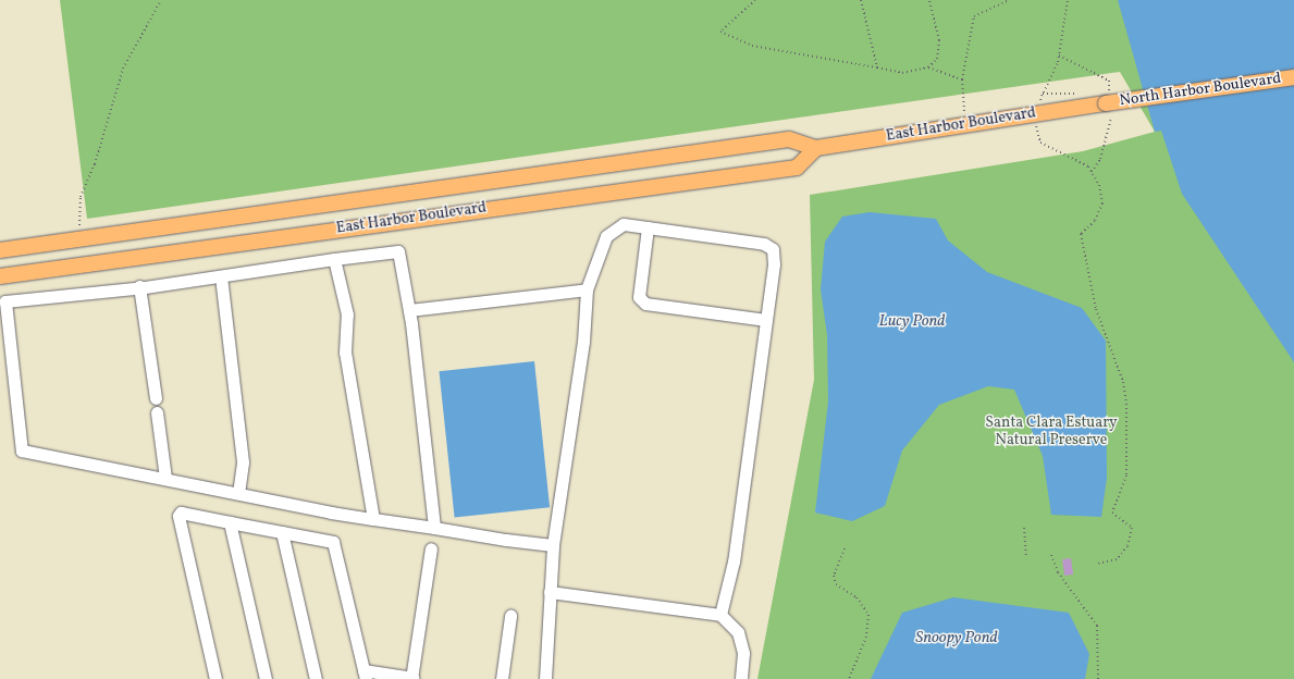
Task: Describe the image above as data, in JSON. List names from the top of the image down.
{
  "streets": {
    "main road": ["North Harbor Boulevard", "East Harbor Boulevard"]
  },
  "crossings": [
    ["North Harbor Boulevard", "East Harbor Boulevard"]
  ],
  "water": ["Lucy Pond", "Snoopy Pond"],
  "parks": ["Santa Clara Estuary Natural Preserve"]
}
